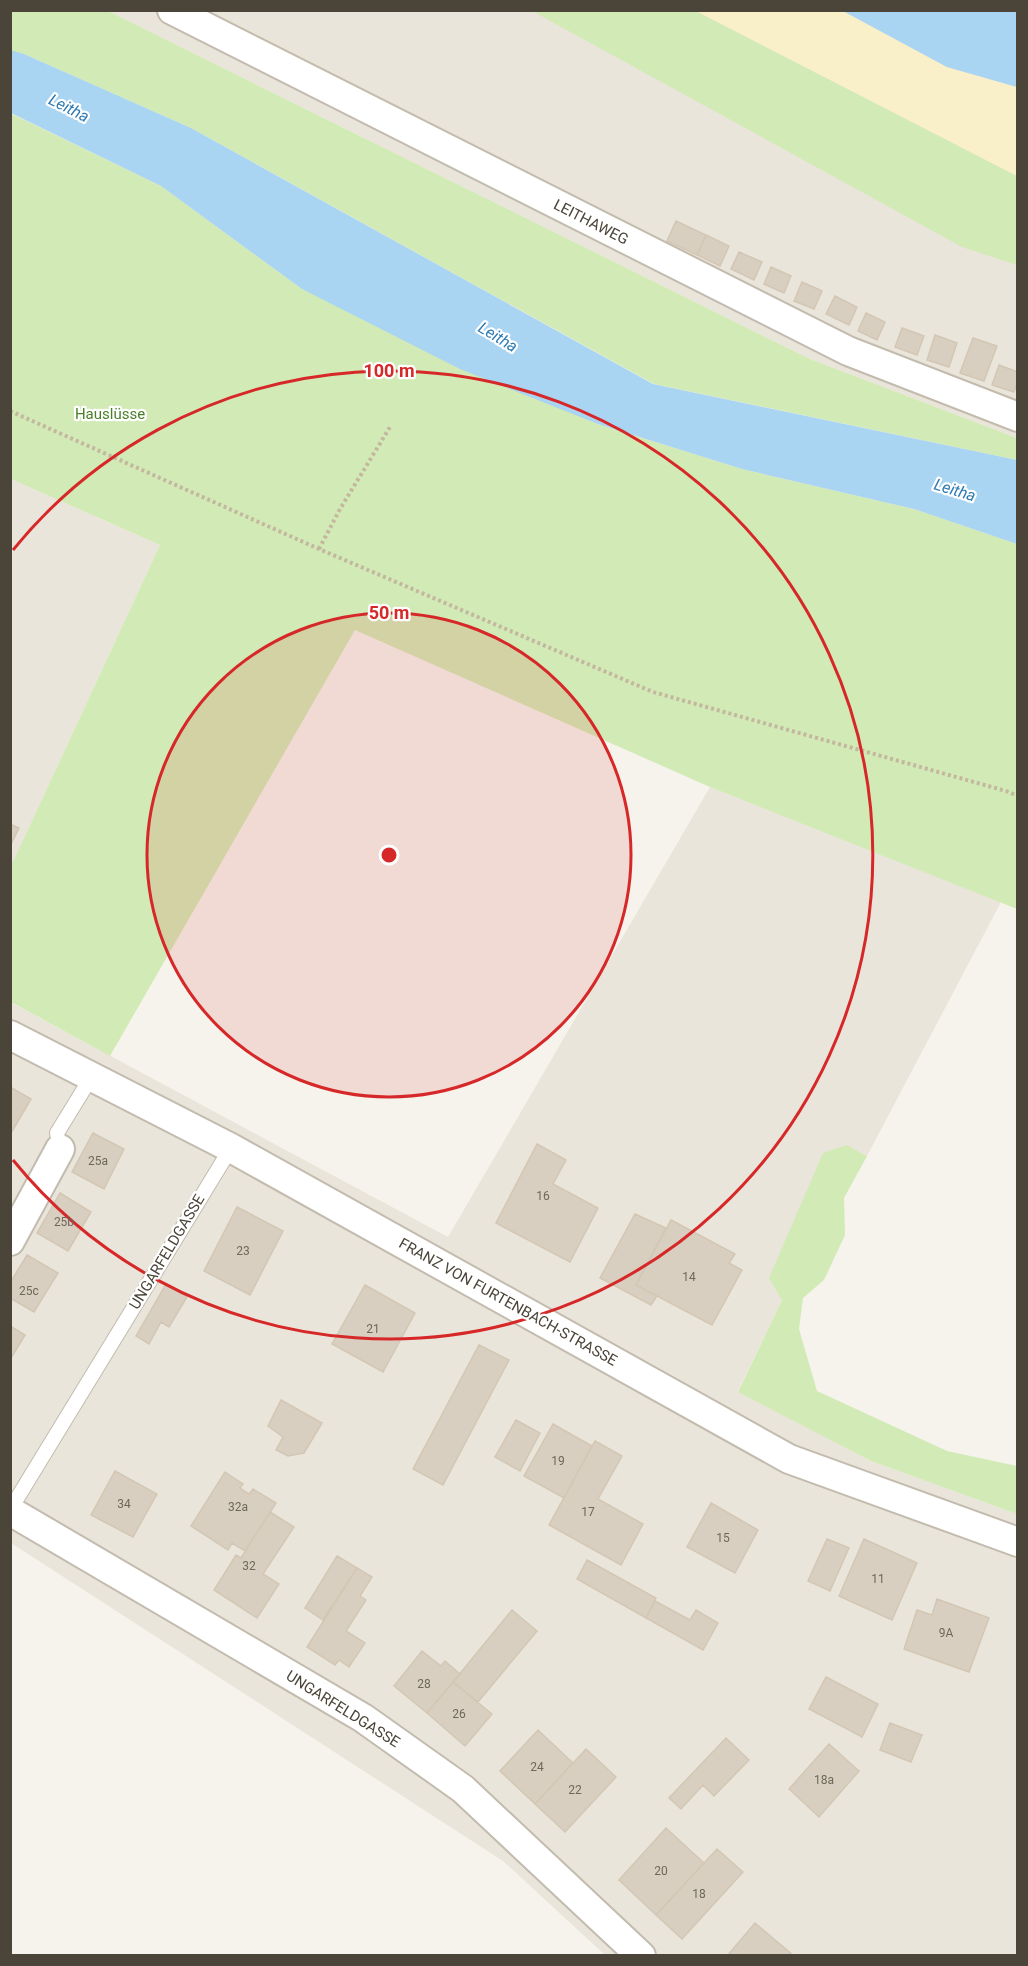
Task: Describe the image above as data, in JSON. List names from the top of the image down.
{
  "streets": {
    "street": ["LEITHAWEG", "UNGARFELDGASSE", "FRANZ VON FURTENBACH-STRASSE"]
  },
  "crossings": [
    ["UNGARFELDGASSE", "FRANZ VON FURTENBACH-STRASSE"]
  ],
  "water": ["Leitha"],
  "parks": ["Hauslüsse"],
  "house_numbers": [
    "25a",
    "16",
    "25b",
    "23",
    "14",
    "25c",
    "21",
    "19",
    "34",
    "32a",
    "17",
    "15",
    "32",
    "11",
    "9A",
    "28",
    "26",
    "24",
    "18a",
    "22",
    "20",
    "18"
  ],
  "rings": ["100 m", "50 m"]
}
